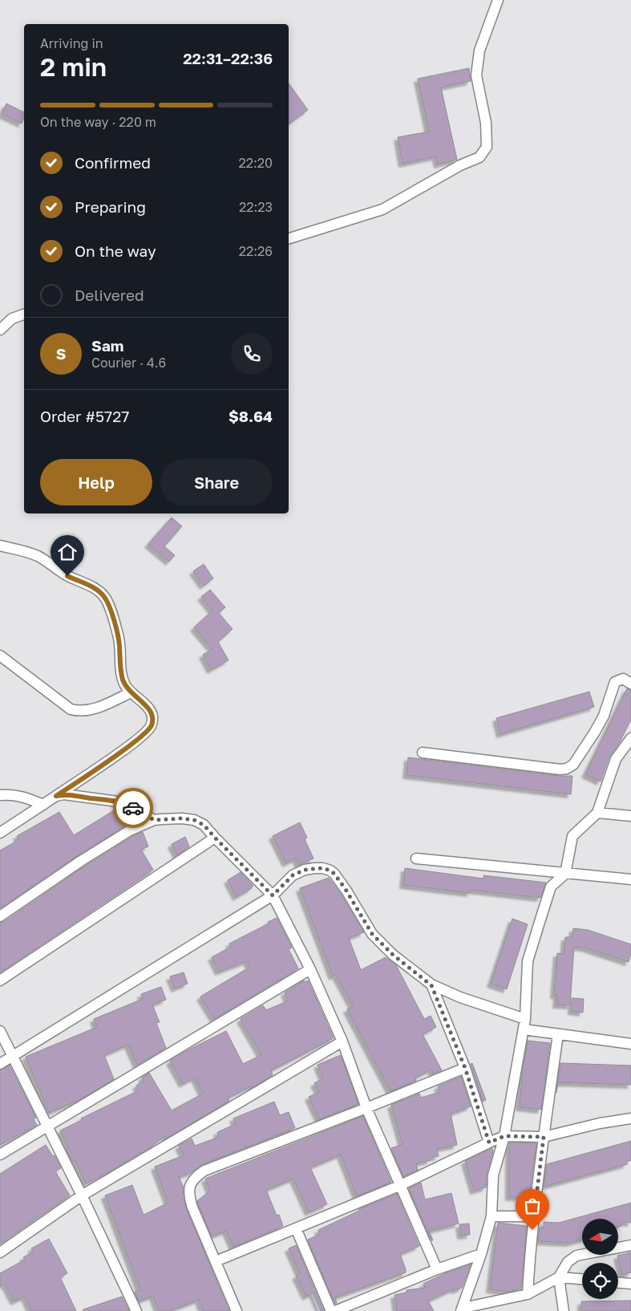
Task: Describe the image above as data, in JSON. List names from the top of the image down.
{
  "north": "left",
  "page": {
    "heading": ["2 min", "Arriving in", "22:31–22:36"],
    "panel": [
      "Sam",
      "Courier · 4.6",
      "Order #5727",
      "$8.64"
    ],
    "bar": "On the way · 220 m",
    "list": [
      ["Confirmed", "22:20"],
      ["Preparing", "22:23"],
      ["On the way", "22:26"],
      "Delivered"
    ],
    "round": "S",
    "buttons": ["Help", "Share"]
  }
}
